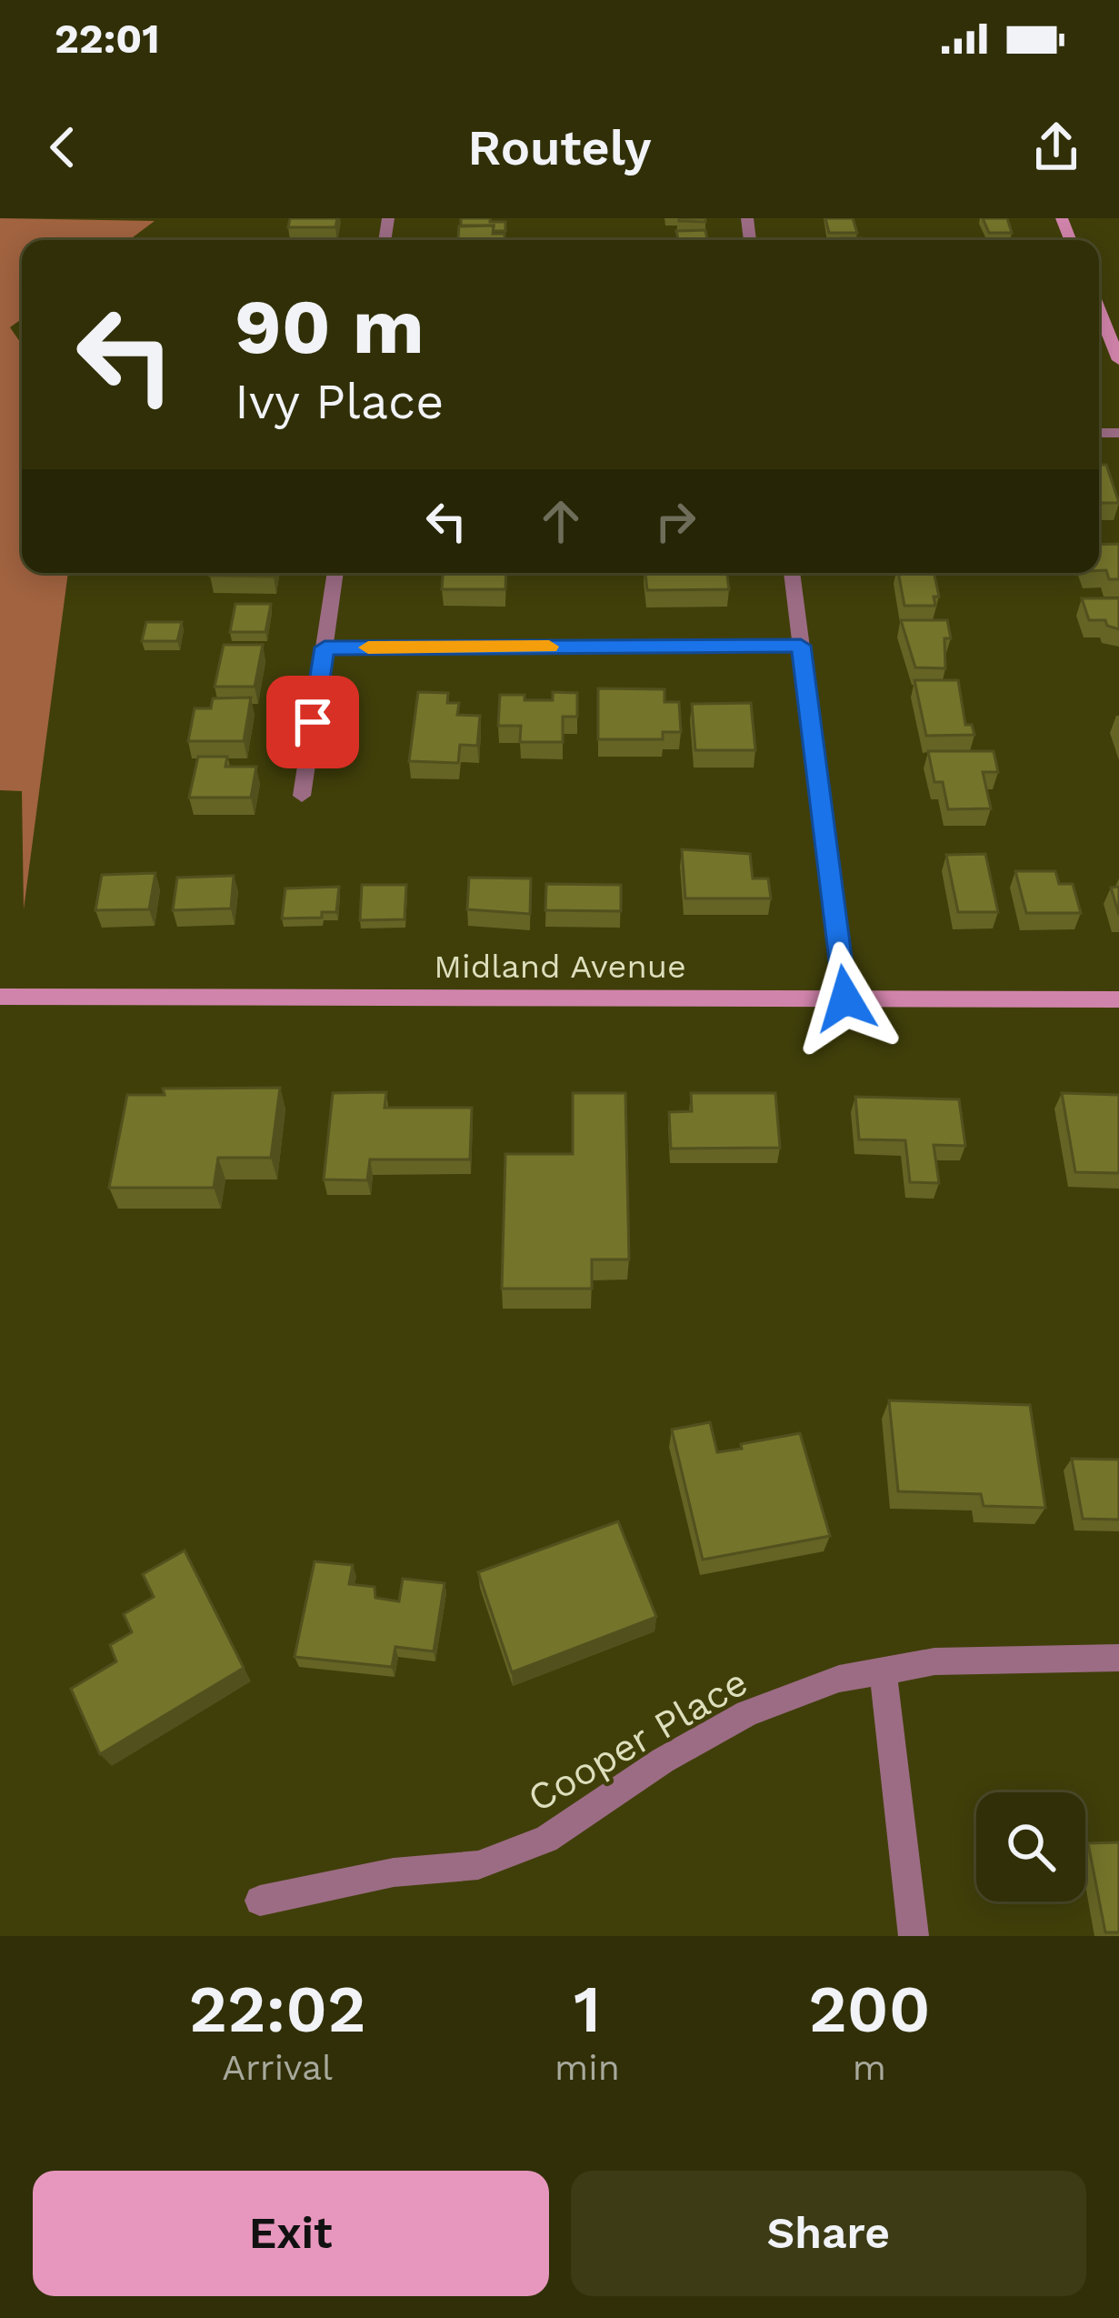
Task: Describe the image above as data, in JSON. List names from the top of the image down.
{
  "streets": {
    "street": ["Midland Avenue", "Cooper Place"]
  },
  "page": {
    "status": "22:01",
    "header": "Routely",
    "turn": ["90 m", "Ivy Place"],
    "eta": [
      "22:02",
      "Arrival",
      "1",
      "min",
      "200",
      "m"
    ],
    "buttons": ["Exit", "Share"]
  }
}
